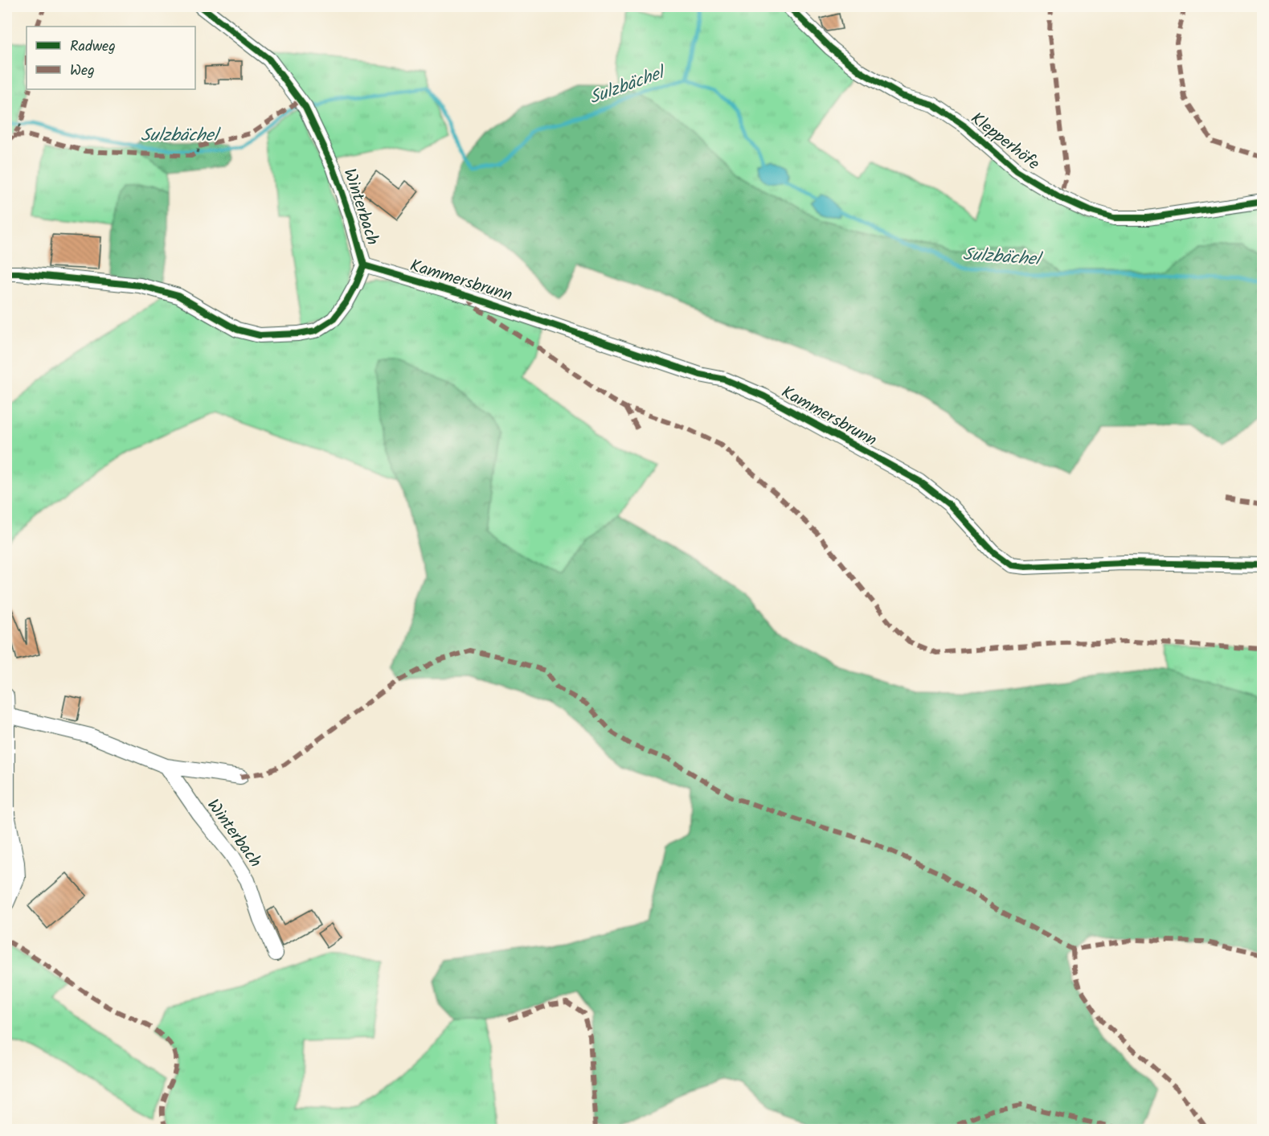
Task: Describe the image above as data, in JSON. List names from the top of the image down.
{
  "streets": {
    "street": ["Klepperhöfe", "Winterbach", "Kammersbrunn"]
  },
  "crossings": [
    ["Winterbach", "Kammersbrunn"]
  ],
  "water": ["Sulzbächel"],
  "legend": ["Radweg", "Weg"]
}
